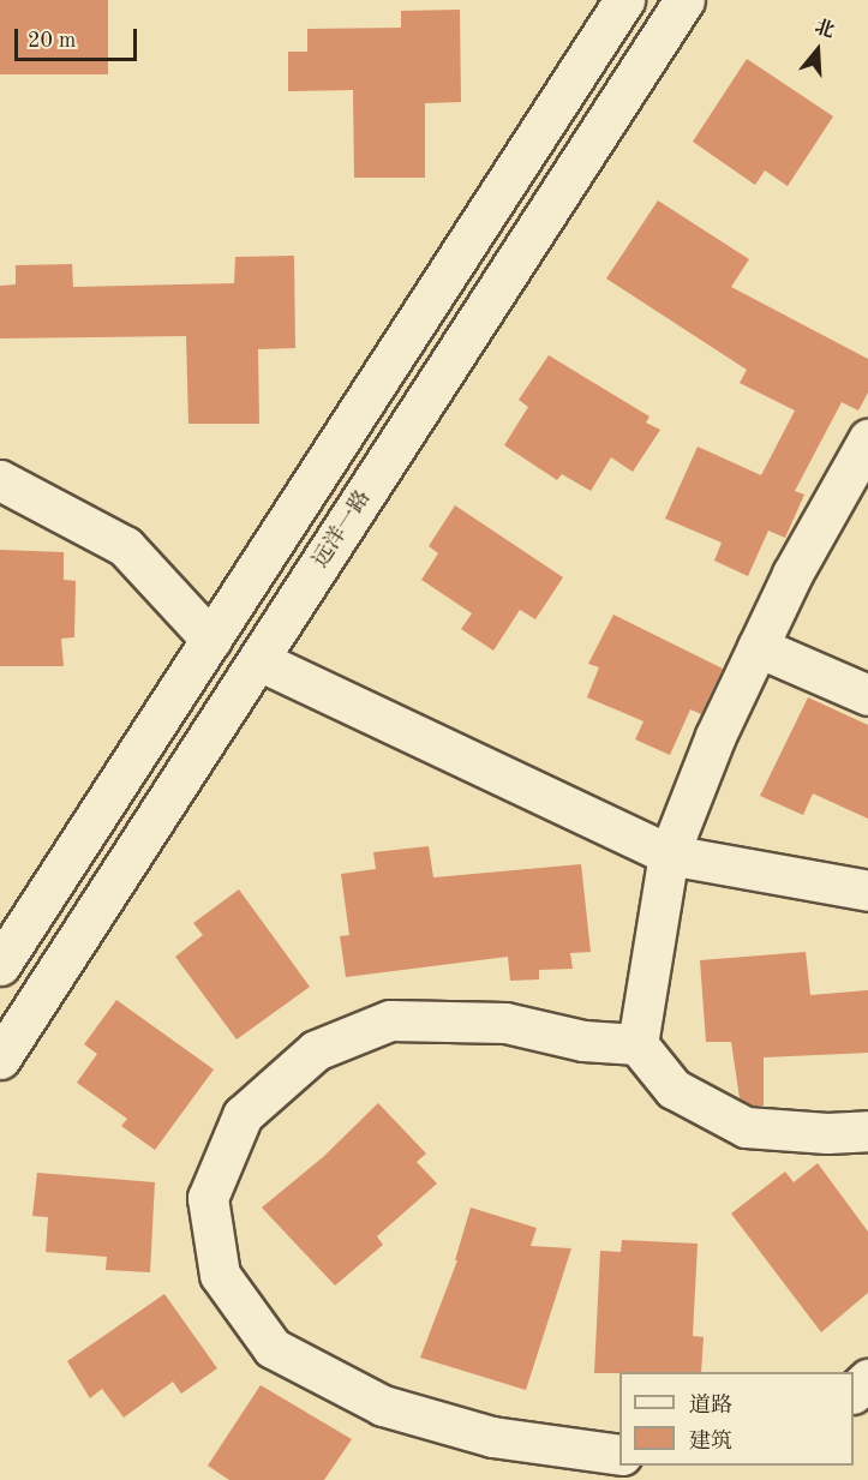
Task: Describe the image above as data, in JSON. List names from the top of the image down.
{
  "streets": {
    "street": ["远洋一路"]
  },
  "legend": ["道路", "建筑"],
  "scale_bar": "20 m",
  "north": "top"
}
